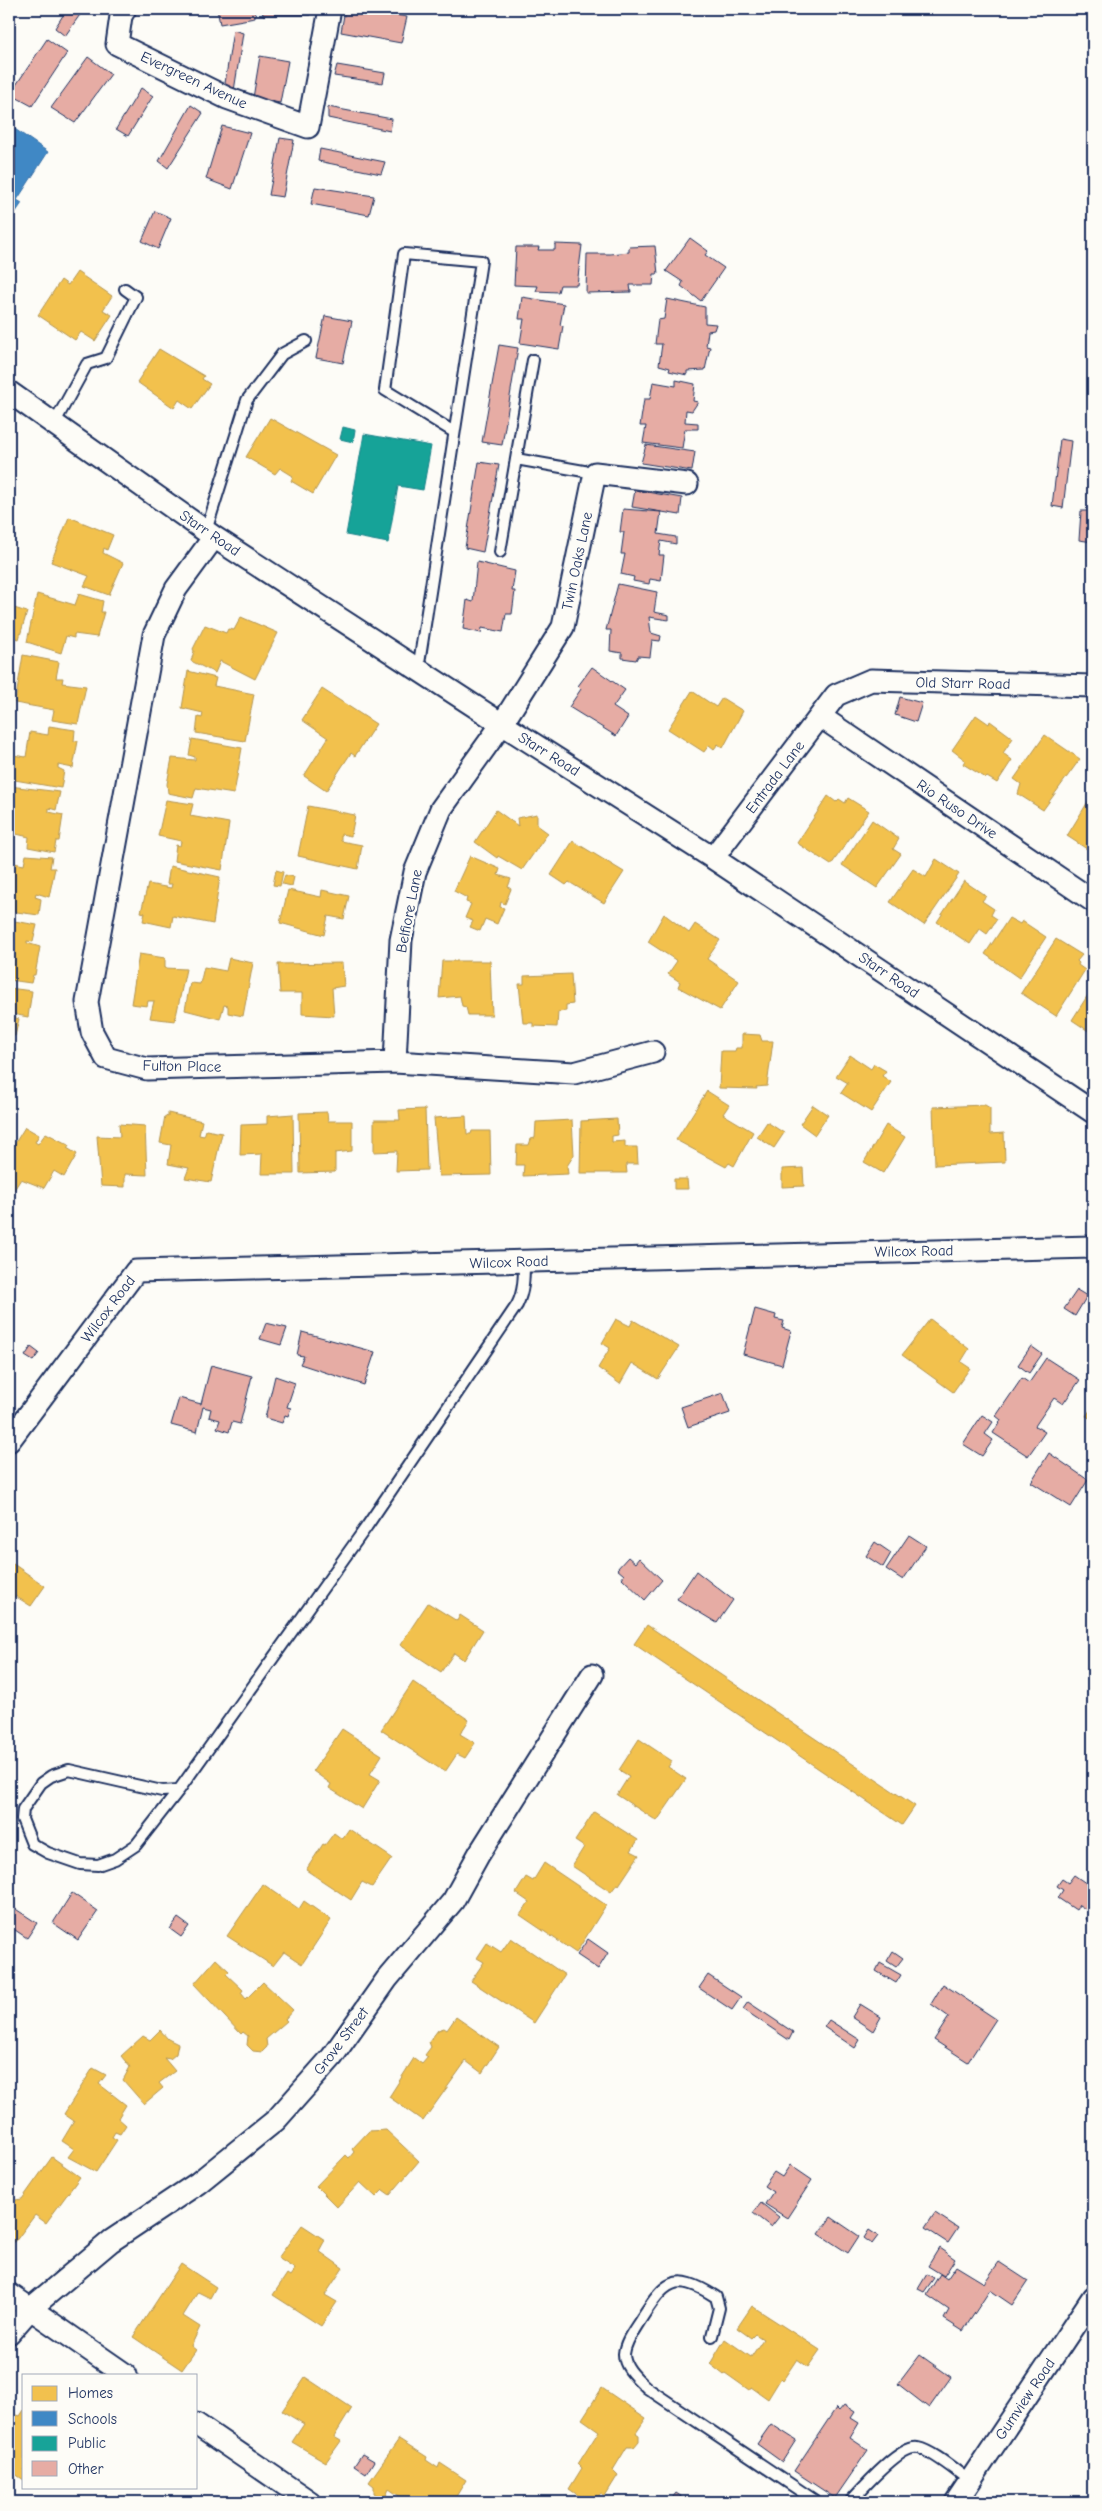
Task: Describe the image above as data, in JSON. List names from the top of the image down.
{
  "streets": {
    "street": [
      "Evergreen Avenue",
      "Starr Road",
      "Twin Oaks Lane",
      "Old Starr Road",
      "Entrada Lane",
      "Rio Ruso Drive",
      "Belfiore Lane",
      "Fulton Place",
      "Wilcox Road",
      "Grove Street",
      "Gumview Road"
    ]
  },
  "crossings": [
    ["Starr Road", "Twin Oaks Lane"],
    ["Starr Road", "Entrada Lane"],
    ["Starr Road", "Belfiore Lane"],
    ["Starr Road", "Fulton Place"],
    ["Twin Oaks Lane", "Belfiore Lane"],
    ["Old Starr Road", "Entrada Lane"],
    ["Entrada Lane", "Rio Ruso Drive"],
    ["Belfiore Lane", "Fulton Place"]
  ],
  "legend": [
    "Homes",
    "Schools",
    "Public",
    "Other"
  ]
}
